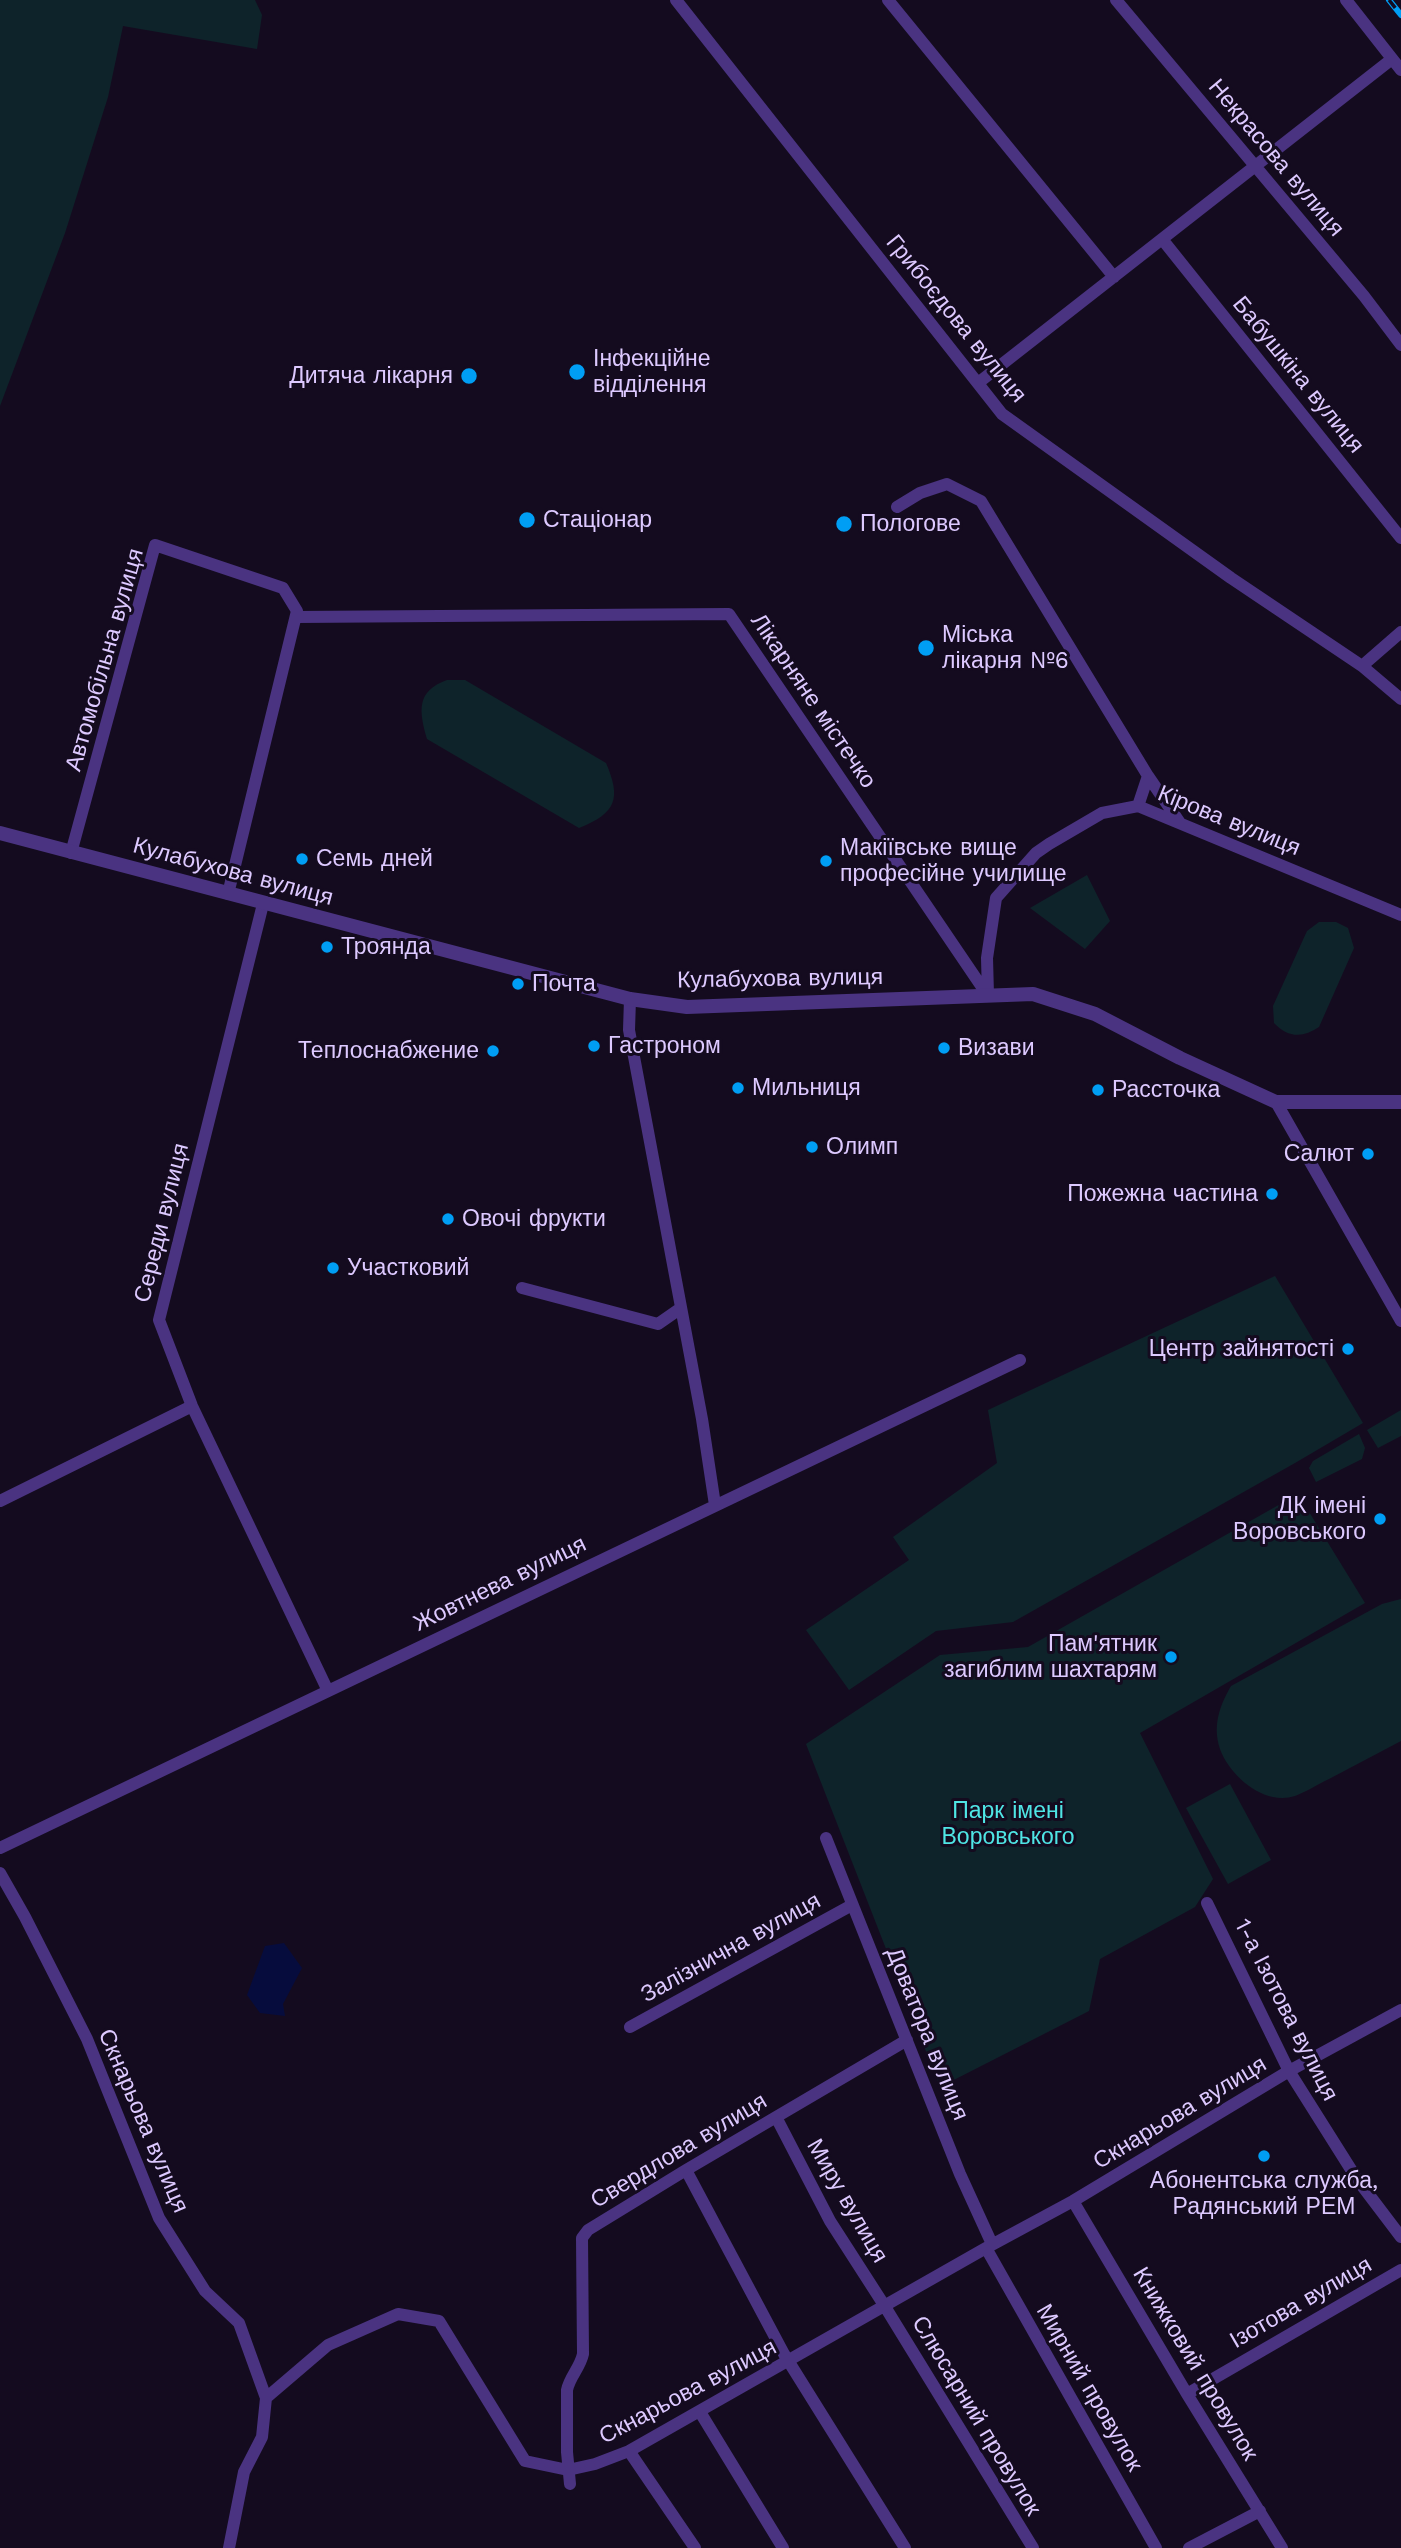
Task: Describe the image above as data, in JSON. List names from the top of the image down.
{
  "streets": {
    "street": [
      "Некрасова вулиця",
      "Грибоєдова вулиця",
      "Бабушкіна вулиця",
      "Автомобільна вулиця",
      "Лікарняне містечко",
      "Кірова вулиця",
      "Кулабухова вулиця",
      "Середи вулиця",
      "Жовтнева вулиця",
      "Залізнична вулиця",
      "1-а Ізотова вулиця",
      "Доватора вулиця",
      "Скнарьова вулиця",
      "Свердлова вулиця",
      "Миру вулиця",
      "Ізотова вулиця",
      "Книжковий провулок",
      "Мирний провулок",
      "Слюсарний провулок"
    ]
  },
  "crossings": [
    ["Автомобільна вулиця", "Лікарняне містечко"],
    ["Автомобільна вулиця", "Кулабухова вулиця"],
    ["Лікарняне містечко", "Кірова вулиця"],
    ["Лікарняне містечко", "Кулабухова вулиця"],
    ["Кірова вулиця", "Кулабухова вулиця"],
    ["Кулабухова вулиця", "Середи вулиця"],
    ["Середи вулиця", "Жовтнева вулиця"],
    ["Залізнична вулиця", "Доватора вулиця"],
    ["1-а Ізотова вулиця", "Скнарьова вулиця"],
    ["Доватора вулиця", "Скнарьова вулиця"],
    ["Доватора вулиця", "Свердлова вулиця"],
    ["Доватора вулиця", "Мирний провулок"],
    ["Скнарьова вулиця", "Свердлова вулиця"],
    ["Скнарьова вулиця", "Миру вулиця"],
    ["Скнарьова вулиця", "Книжковий провулок"],
    ["Скнарьова вулиця", "Мирний провулок"],
    ["Скнарьова вулиця", "Слюсарний провулок"],
    ["Свердлова вулиця", "Миру вулиця"],
    ["Миру вулиця", "Слюсарний провулок"],
    ["Ізотова вулиця", "Книжковий провулок"]
  ],
  "parks": ["Парк імені Воровського"],
  "places": [
    "Інфекційне відділення",
    "Дитяча лікарня",
    "Стаціонар",
    "Пологове",
    "Міська лікарня №6",
    "Семь дней",
    "Макіївське вище професійне училище",
    "Троянда",
    "Почта",
    "Гастроном",
    "Визави",
    "Теплоснабжение",
    "Мильниця",
    "Рассточка",
    "Олимп",
    "Салют",
    "Пожежна частина",
    "Овочі фрукти",
    "Участковий",
    "Центр зайнятості",
    "ДК імені Воровського",
    "Пам'ятник загиблим шахтарям",
    "Абонентська служба, Радянський РЕМ"
  ]
}
